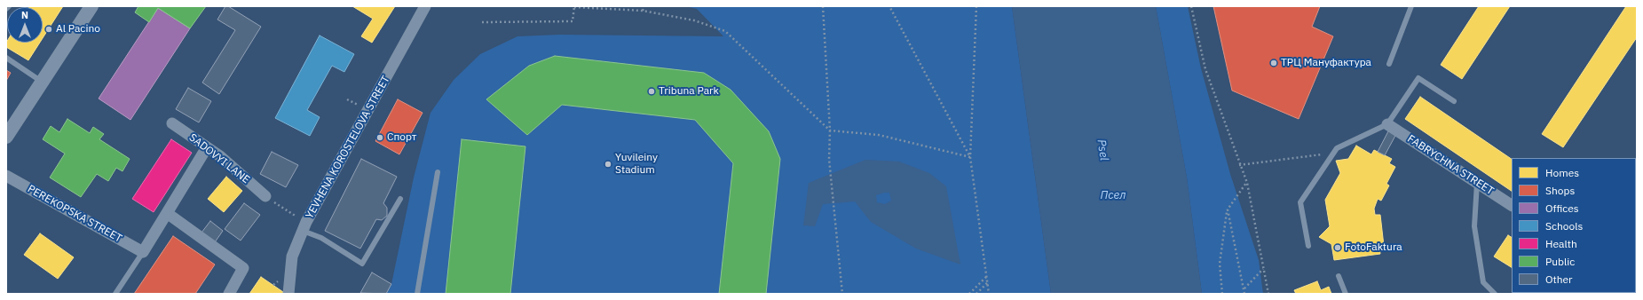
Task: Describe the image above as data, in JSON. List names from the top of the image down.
{
  "streets": {
    "street": [
      "YEVHENA KOROSTELOVA STREET",
      "SADOVYI LANE",
      "FABRYCHNA STREET",
      "PEREKOPSKA STREET"
    ]
  },
  "water": ["Psel", "Псел"],
  "places": [
    "Al Pacino",
    "ТРЦ Мануфактура",
    "Tribuna Park",
    "Спорт",
    "Yuvileiny Stadium",
    "FotoFaktura"
  ],
  "legend": [
    "Homes",
    "Shops",
    "Offices",
    "Schools",
    "Health",
    "Public",
    "Other"
  ],
  "north": "top"
}
